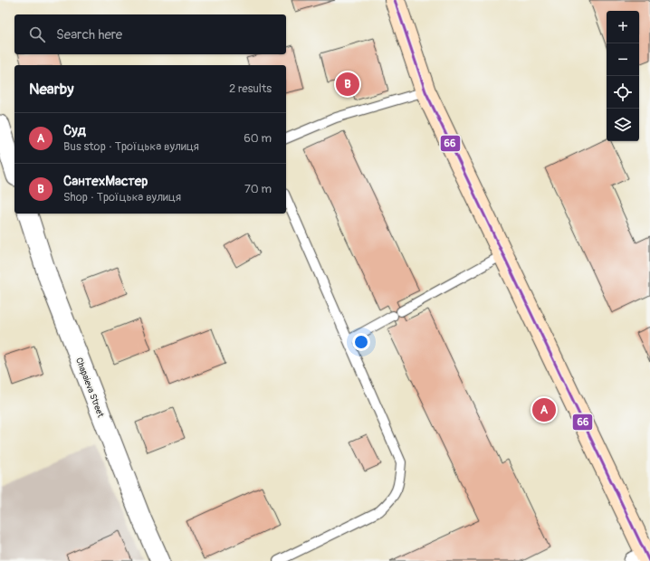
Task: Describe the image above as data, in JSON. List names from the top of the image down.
{
  "streets": {
    "street": ["Chapaieva Street"]
  },
  "lines": ["transit line 66"],
  "page": {
    "map_buttons": ["+", "−"],
    "search": "Search here",
    "heading": ["Nearby", "2 results"],
    "pins": ["B", "A"],
    "list": [
      {
        "mark": "A",
        "name": "Суд",
        "note": "Bus stop · Троїцька вулиця",
        "value": "60 m"
      },
      {
        "mark": "B",
        "name": "СантехМастер",
        "note": "Shop · Троїцька вулиця",
        "value": "70 m"
      }
    ]
  }
}
